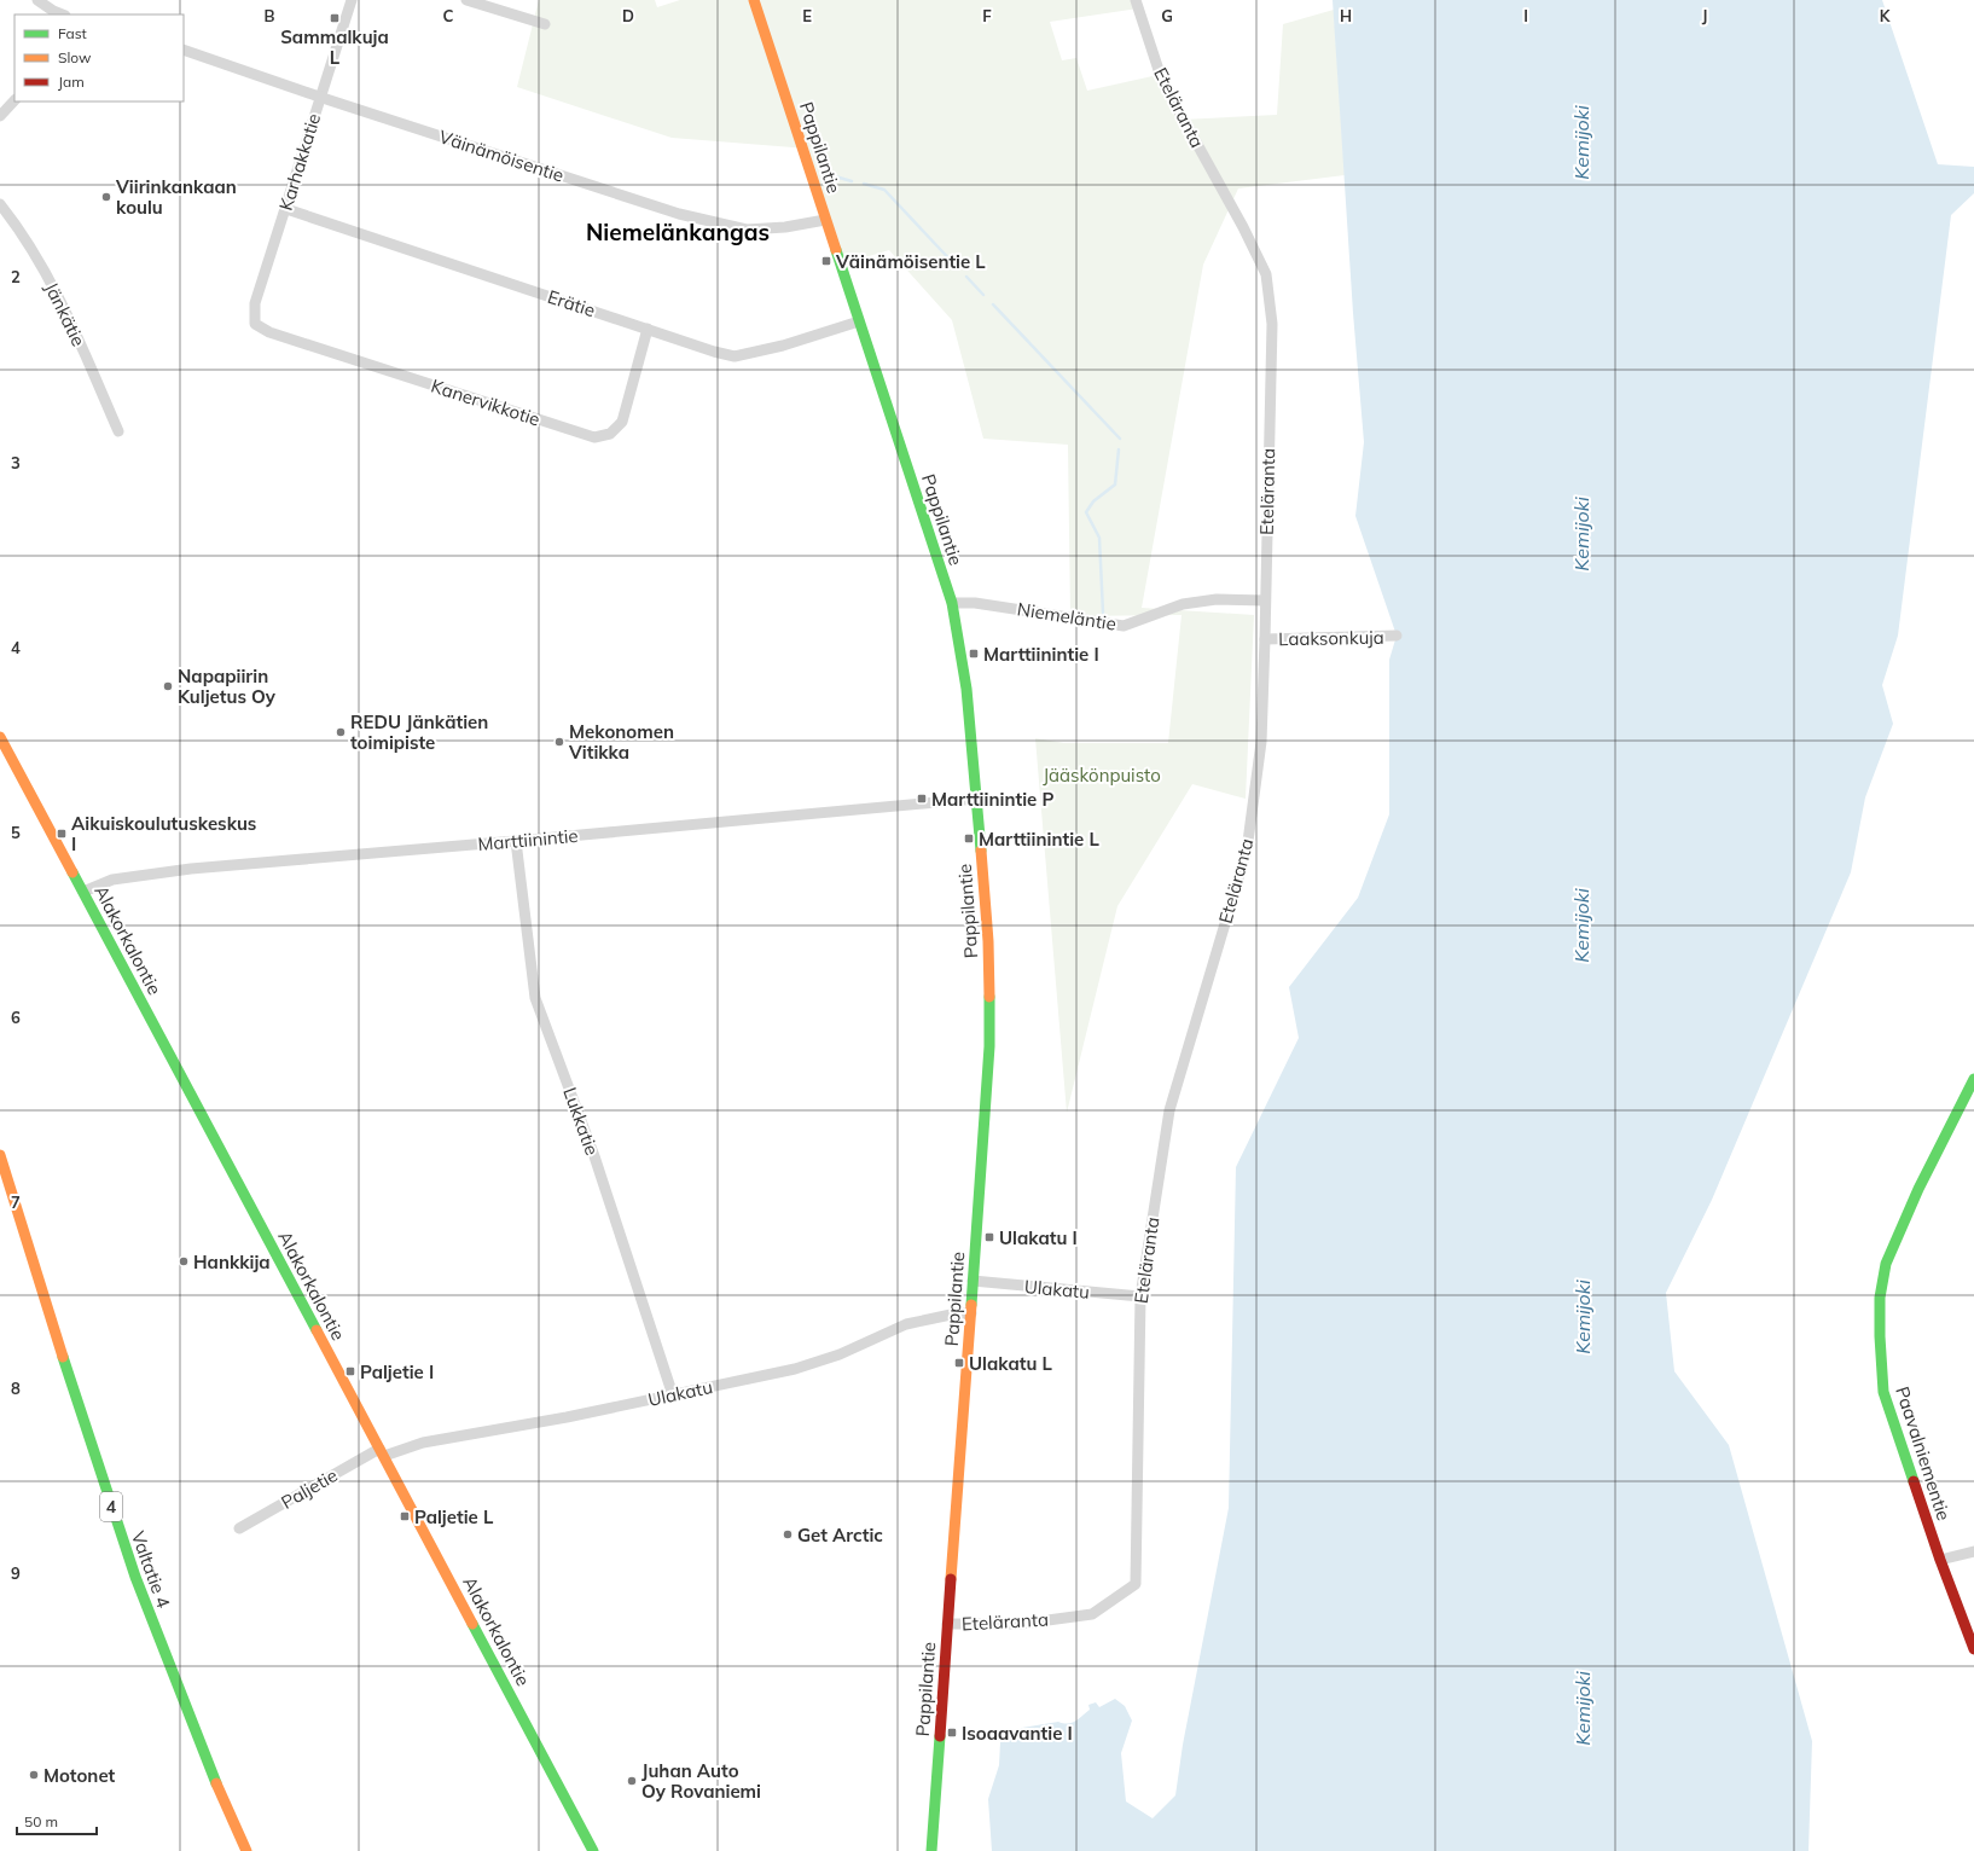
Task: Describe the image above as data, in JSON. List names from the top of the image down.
{
  "streets": {
    "main road": [
      "Pappilantie",
      "Alakorkalontie",
      "Paavalniementie",
      "4",
      "Valtatie 4"
    ],
    "street": [
      "Eteläranta",
      "Väinämöisentie",
      "Karhakkatie",
      "Erätie",
      "Jänkätie",
      "Kanervikkotie",
      "Niemeläntie",
      "Laaksonkuja",
      "Marttiinintie",
      "Lukkatie",
      "Ulakatu",
      "Paljetie"
    ]
  },
  "crossings": [
    ["Eteläranta", "Pappilantie"],
    ["Eteläranta", "Niemeläntie"],
    ["Eteläranta", "Laaksonkuja"],
    ["Eteläranta", "Ulakatu"],
    ["Pappilantie", "Väinämöisentie"],
    ["Pappilantie", "Erätie"],
    ["Pappilantie", "Niemeläntie"],
    ["Pappilantie", "Marttiinintie"],
    ["Pappilantie", "Ulakatu"],
    ["Väinämöisentie", "Karhakkatie"],
    ["Karhakkatie", "Erätie"],
    ["Karhakkatie", "Kanervikkotie"],
    ["Erätie", "Kanervikkotie"],
    ["Marttiinintie", "Alakorkalontie"],
    ["Marttiinintie", "Lukkatie"],
    ["Alakorkalontie", "Ulakatu"],
    ["Alakorkalontie", "Paljetie"],
    ["Lukkatie", "Ulakatu"],
    ["Ulakatu", "Paljetie"]
  ],
  "districts": ["Niemelänkangas"],
  "water": ["Kemijoki"],
  "parks": ["Jääskönpuisto"],
  "places": {
    "transit": [
      "Sammalkuja L",
      "Väinämöisentie L",
      "Marttiinintie I",
      "Marttiinintie P",
      "Aikuiskoulutuskeskus I",
      "Marttiinintie L",
      "Ulakatu I",
      "Ulakatu L",
      "Paljetie I",
      "Paljetie L",
      "Isoaavantie I"
    ],
    "other": [
      "Viirinkankaan koulu",
      "Napapiirin Kuljetus Oy",
      "REDU Jänkätien toimipiste",
      "Mekonomen Vitikka",
      "Hankkija",
      "Get Arctic",
      "Motonet",
      "Juhan Auto Oy Rovaniemi"
    ]
  },
  "legend": ["Fast", "Slow", "Jam"],
  "scale_bar": "50 m",
  "grid": {
    "columns": [
      "B",
      "C",
      "D",
      "E",
      "F",
      "G",
      "H",
      "I",
      "J",
      "K"
    ],
    "rows": [
      "2",
      "3",
      "4",
      "5",
      "6",
      "7",
      "8",
      "9"
    ]
  }
}
